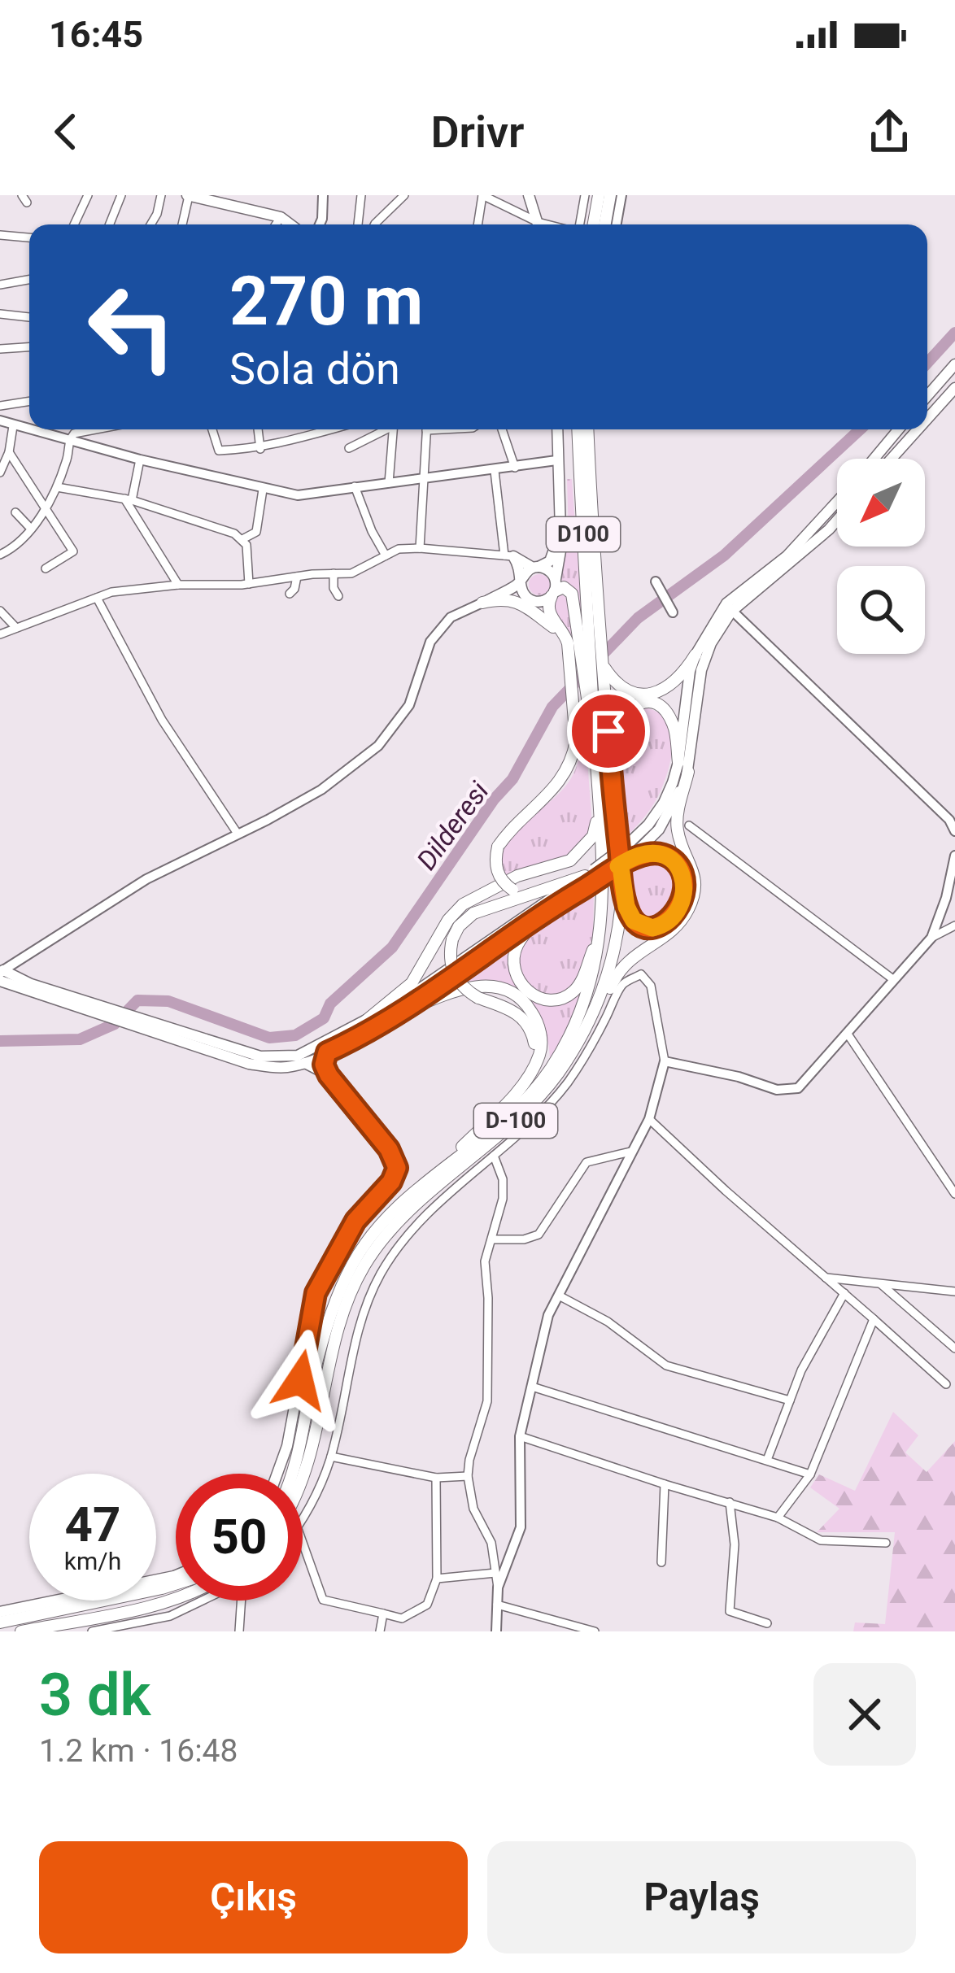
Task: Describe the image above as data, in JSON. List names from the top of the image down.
{
  "streets": {
    "highway": ["D100", "D-100"]
  },
  "crossings": [
    ["D100", "D-100"]
  ],
  "water": ["Dilderesi"],
  "north": "bottom left",
  "page": {
    "status": "16:45",
    "header": "Drivr",
    "turn": ["270 m", "Sola dön"],
    "speed": "47 km/h",
    "limit": "50",
    "heading": ["3 dk", "1.2 km · 16:48"],
    "buttons": ["Çıkış", "Paylaş"]
  }
}
